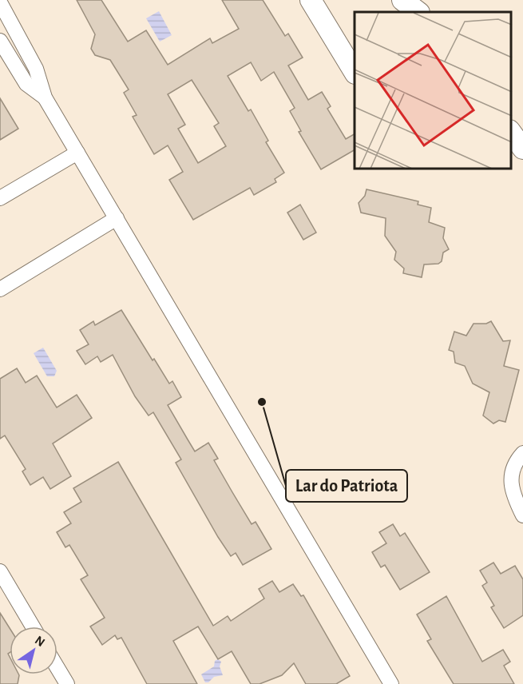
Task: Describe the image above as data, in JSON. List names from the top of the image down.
{
  "places": ["Lar do Patriota"],
  "north": "top right"
}
